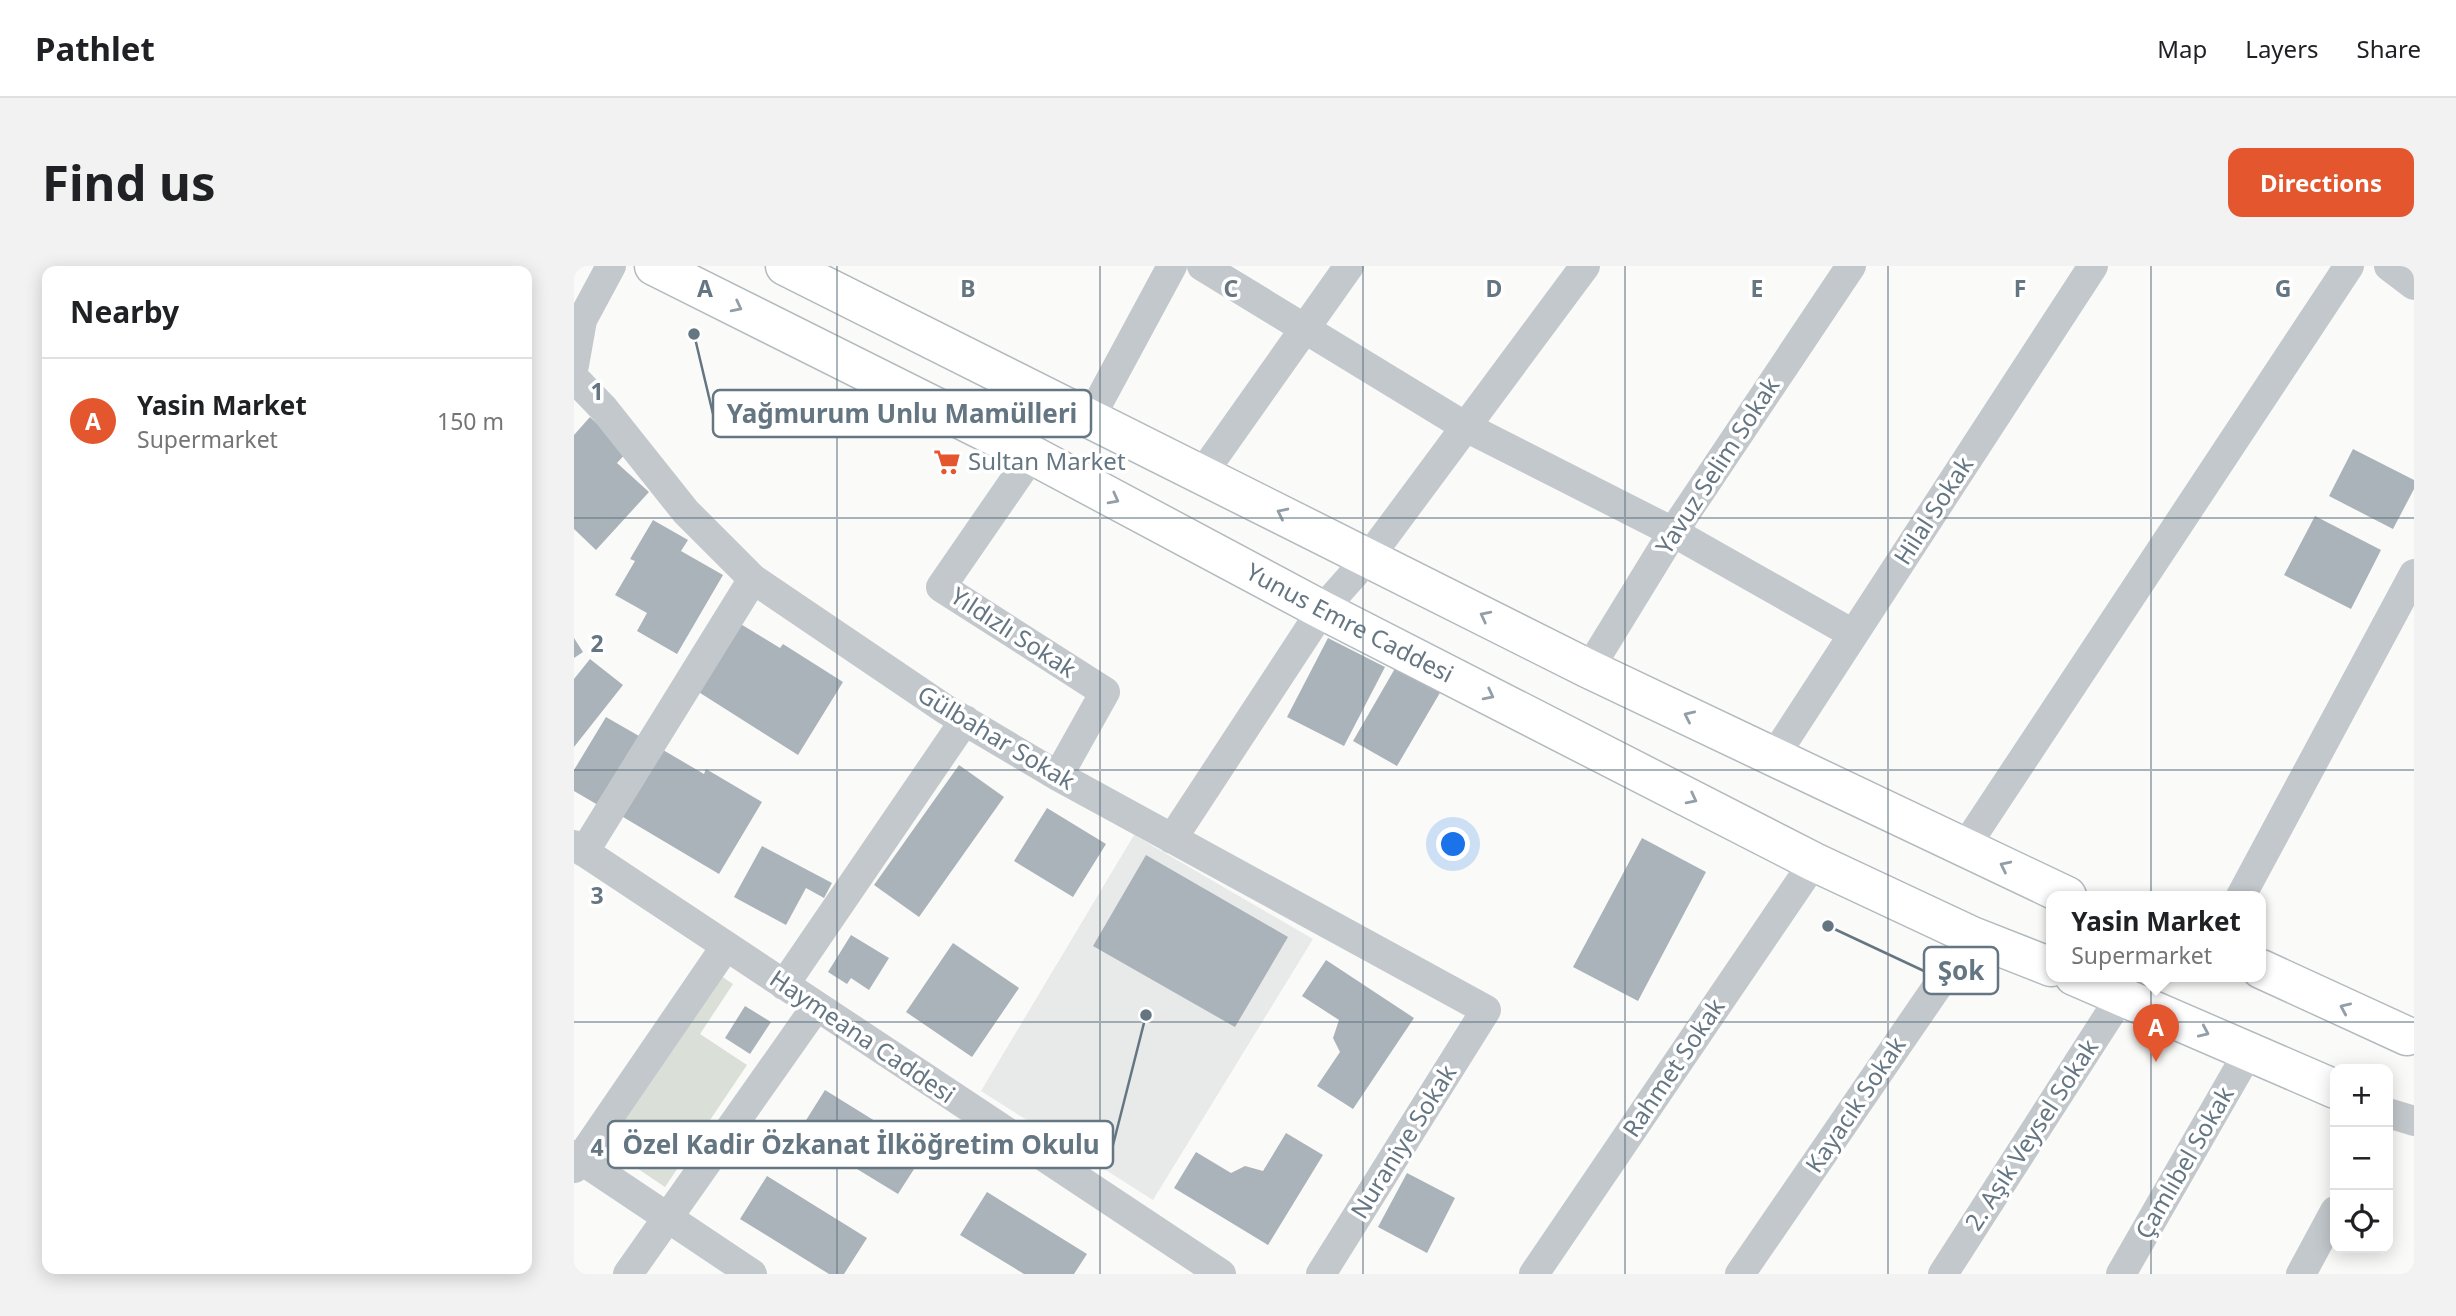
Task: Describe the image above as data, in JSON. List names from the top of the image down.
{
  "streets": {
    "street": [
      "Yavuz Selim Sokak",
      "Hilal Sokak",
      "Yunus Emre Caddesi",
      "Yıldızlı Sokak",
      "Gülbahar Sokak",
      "Haymeana Caddesi",
      "Rahmet Sokak",
      "Kayacık Sokak",
      "2. Aşık Veysel Sokak",
      "Nuraniye Sokak",
      "Çamlıbel Sokak"
    ]
  },
  "crossings": [
    ["Yunus Emre Caddesi", "Yıldızlı Sokak"],
    ["Yunus Emre Caddesi", "Rahmet Sokak"],
    ["Yunus Emre Caddesi", "Kayacık Sokak"],
    ["Yıldızlı Sokak", "Gülbahar Sokak"],
    ["Gülbahar Sokak", "Nuraniye Sokak"]
  ],
  "places": {
    "other": ["Yağmurum Unlu Mamülleri", "Şok", "Özel Kadir Özkanat İlköğretim Okulu"],
    "supermarket": ["Sultan Market"]
  },
  "page": {
    "header": "Pathlet",
    "nav": ["Map", "Layers", "Share"],
    "buttons": "Directions",
    "title": "Find us",
    "heading": "Nearby",
    "list": [
      {
        "mark": "A",
        "name": "Yasin Market",
        "note": "Supermarket",
        "value": "150 m"
      }
    ],
    "popup": ["Yasin Market", "Supermarket"],
    "pins": "A",
    "map_buttons": ["+", "−"]
  },
  "grid": {
    "columns": [
      "A",
      "B",
      "C",
      "D",
      "E",
      "F",
      "G"
    ],
    "rows": [
      "1",
      "2",
      "3",
      "4"
    ]
  }
}
